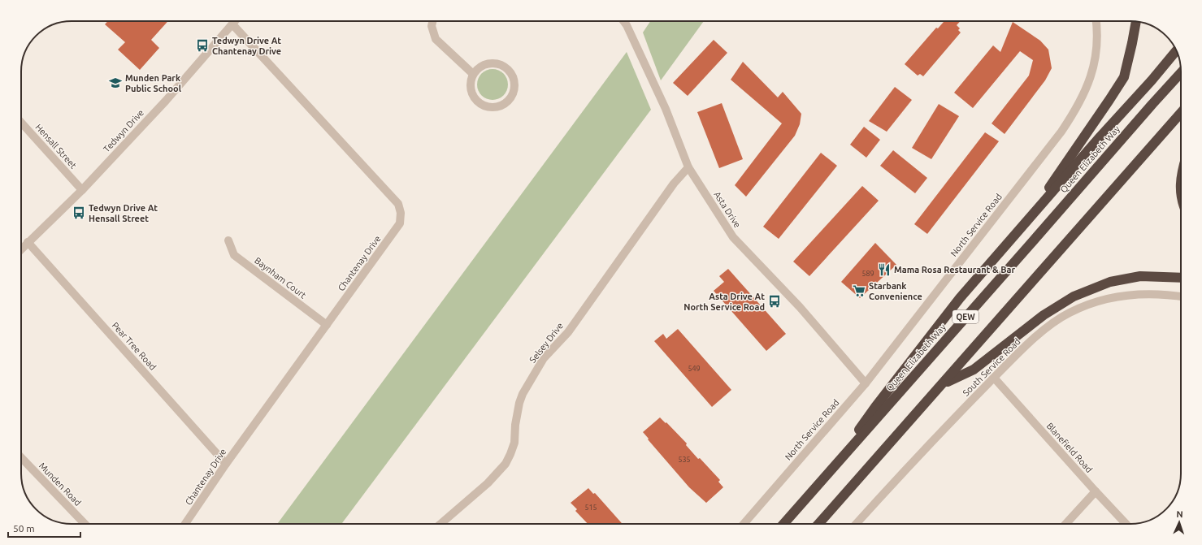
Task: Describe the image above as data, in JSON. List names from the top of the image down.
{
  "streets": {
    "highway": ["Queen Elizabeth Way", "QEW"],
    "street": [
      "Tedwyn Drive",
      "Hensall Street",
      "Asta Drive",
      "North Service Road",
      "Chantenay Drive",
      "Baynham Court",
      "Selsey Drive",
      "Pear Tree Road",
      "South Service Road",
      "Blanefield Road",
      "Munden Road"
    ]
  },
  "crossings": [
    ["Tedwyn Drive", "Hensall Street"],
    ["Tedwyn Drive", "Chantenay Drive"],
    ["Tedwyn Drive", "Pear Tree Road"],
    ["Asta Drive", "North Service Road"],
    ["Asta Drive", "Selsey Drive"],
    ["Chantenay Drive", "Baynham Court"],
    ["Chantenay Drive", "Pear Tree Road"],
    ["South Service Road", "Blanefield Road"]
  ],
  "places": {
    "bus stop": ["Tedwyn Drive At Chantenay Drive", "Tedwyn Drive At Hensall Street", "Asta Drive At North Service Road"],
    "school or university": ["Munden Park Public School"],
    "restaurant": ["Mama Rosa Restaurant & Bar"],
    "supermarket": ["Starbank Convenience"]
  },
  "house_numbers": [
    "589",
    "549",
    "535",
    "515"
  ],
  "scale_bar": "50 m",
  "north": "top"
}
